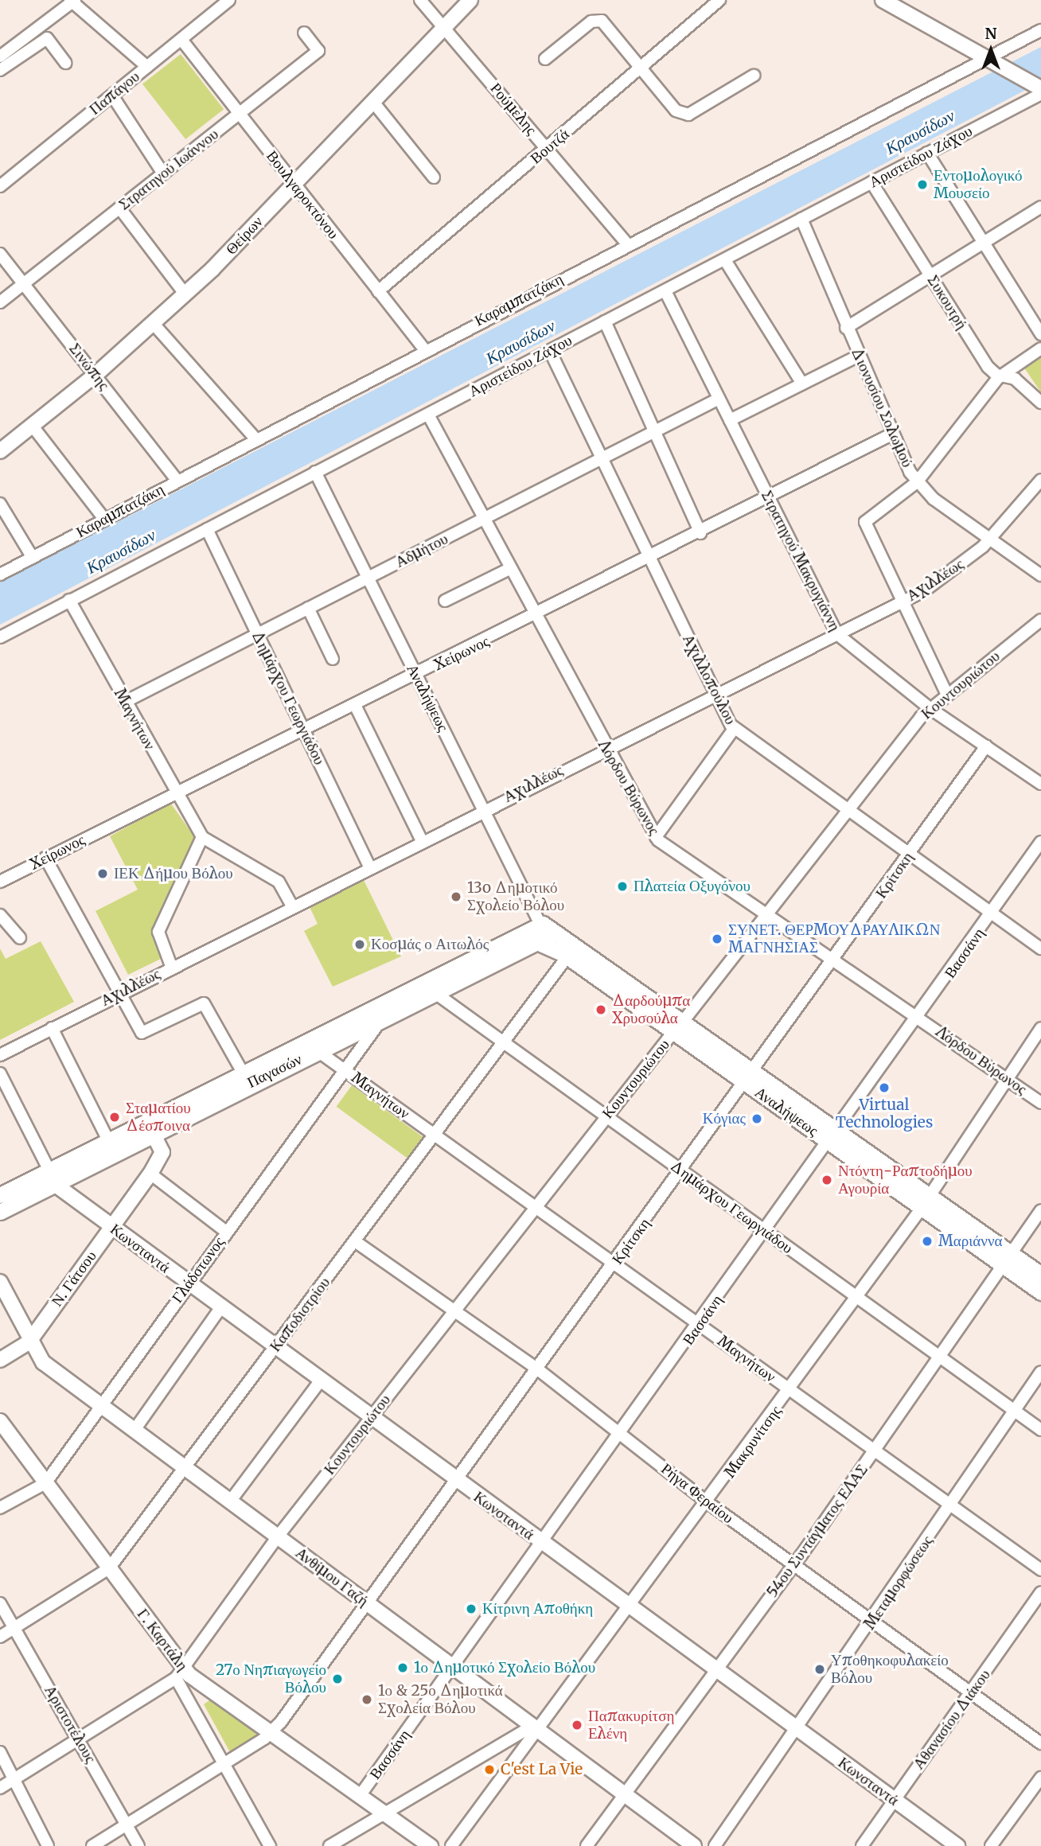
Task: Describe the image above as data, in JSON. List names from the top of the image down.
{
  "streets": {
    "main road": ["Αναλήψεως", "Παγασών"],
    "street": [
      "Παπάγου",
      "Ρούμελης",
      "Βουτζά",
      "Αριστείδου Ζάχου",
      "Στρατηγού Ιωάννου",
      "Βουλγαροκτόνου",
      "Θείρων",
      "Καραμπατζάκη",
      "Συκουτρή",
      "Σινώπης",
      "Διονυσίου Σολωμού",
      "Αδμήτου",
      "Στρατηγού Μακρυγιάννη",
      "Αχιλλέως",
      "Χείρωνος",
      "Αχιλλοπούλου",
      "Κουντουριώτου",
      "Δημάρχου Γεωργιάδου",
      "Μαγνήτων",
      "Λόρδου Βύρωνος",
      "Κρίτσκη",
      "Βασσάνη",
      "Κωνσταντά",
      "Γλάδστωνος",
      "Ν. Γάτσου",
      "Καποδιστρίου",
      "Μακρυνίτσης",
      "Ρήγα Φεραίου",
      "54ου Συντάγματος ΕΛΑΣ",
      "Ανθίμου Γαζή",
      "Μεταμορφώσεως",
      "Γ. Καρτάλη",
      "Αθανασίου Διάκου",
      "Αριστοτέλους"
    ]
  },
  "crossings": [
    ["Παπάγου", "Βουλγαροκτόνου"],
    ["Ρούμελης", "Βουτζά"],
    ["Ρούμελης", "Θείρων"],
    ["Ρούμελης", "Καραμπατζάκη"],
    ["Βουτζά", "Βουλγαροκτόνου"],
    ["Αριστείδου Ζάχου", "Συκουτρή"],
    ["Αριστείδου Ζάχου", "Διονυσίου Σολωμού"],
    ["Αριστείδου Ζάχου", "Στρατηγού Μακρυγιάννη"],
    ["Αριστείδου Ζάχου", "Αχιλλοπούλου"],
    ["Αριστείδου Ζάχου", "Δημάρχου Γεωργιάδου"],
    ["Αριστείδου Ζάχου", "Αναλήψεως"],
    ["Αριστείδου Ζάχου", "Μαγνήτων"],
    ["Αριστείδου Ζάχου", "Λόρδου Βύρωνος"],
    ["Στρατηγού Ιωάννου", "Βουλγαροκτόνου"],
    ["Στρατηγού Ιωάννου", "Σινώπης"],
    ["Βουλγαροκτόνου", "Θείρων"],
    ["Βουλγαροκτόνου", "Καραμπατζάκη"],
    ["Θείρων", "Σινώπης"],
    ["Καραμπατζάκη", "Σινώπης"],
    ["Διονυσίου Σολωμού", "Αχιλλέως"],
    ["Διονυσίου Σολωμού", "Χείρωνος"],
    ["Αδμήτου", "Στρατηγού Μακρυγιάννη"],
    ["Αδμήτου", "Αχιλλοπούλου"],
    ["Αδμήτου", "Δημάρχου Γεωργιάδου"],
    ["Αδμήτου", "Αναλήψεως"],
    ["Αδμήτου", "Μαγνήτων"],
    ["Αδμήτου", "Λόρδου Βύρωνος"],
    ["Στρατηγού Μακρυγιάννη", "Αχιλλέως"],
    ["Στρατηγού Μακρυγιάννη", "Χείρωνος"],
    ["Στρατηγού Μακρυγιάννη", "Κουντουριώτου"],
    ["Στρατηγού Μακρυγιάννη", "Κρίτσκη"],
    ["Αχιλλέως", "Αχιλλοπούλου"],
    ["Αχιλλέως", "Δημάρχου Γεωργιάδου"],
    ["Αχιλλέως", "Αναλήψεως"],
    ["Αχιλλέως", "Λόρδου Βύρωνος"],
    ["Χείρωνος", "Αχιλλοπούλου"],
    ["Χείρωνος", "Δημάρχου Γεωργιάδου"],
    ["Χείρωνος", "Αναλήψεως"],
    ["Χείρωνος", "Μαγνήτων"],
    ["Χείρωνος", "Λόρδου Βύρωνος"],
    ["Αχιλλοπούλου", "Κουντουριώτου"],
    ["Αχιλλοπούλου", "Κρίτσκη"],
    ["Αχιλλοπούλου", "Βασσάνη"],
    ["Κουντουριώτου", "Δημάρχου Γεωργιάδου"],
    ["Κουντουριώτου", "Αναλήψεως"],
    ["Κουντουριώτου", "Μαγνήτων"],
    ["Κουντουριώτου", "Λόρδου Βύρωνος"],
    ["Κουντουριώτου", "Κωνσταντά"],
    ["Κουντουριώτου", "Ρήγα Φεραίου"],
    ["Κουντουριώτου", "Ανθίμου Γαζή"],
    ["Κουντουριώτου", "Γ. Καρτάλη"],
    ["Κουντουριώτου", "Αριστοτέλους"],
    ["Δημάρχου Γεωργιάδου", "Κρίτσκη"],
    ["Δημάρχου Γεωργιάδου", "Βασσάνη"],
    ["Δημάρχου Γεωργιάδου", "Παγασών"],
    ["Δημάρχου Γεωργιάδου", "Καποδιστρίου"],
    ["Δημάρχου Γεωργιάδου", "Μακρυνίτσης"],
    ["Δημάρχου Γεωργιάδου", "54ου Συντάγματος ΕΛΑΣ"],
    ["Δημάρχου Γεωργιάδου", "Μεταμορφώσεως"],
    ["Αναλήψεως", "Κρίτσκη"],
    ["Αναλήψεως", "Βασσάνη"],
    ["Αναλήψεως", "Παγασών"],
    ["Αναλήψεως", "Καποδιστρίου"],
    ["Αναλήψεως", "Μακρυνίτσης"],
    ["Αναλήψεως", "54ου Συντάγματος ΕΛΑΣ"],
    ["Μαγνήτων", "Κρίτσκη"],
    ["Μαγνήτων", "Βασσάνη"],
    ["Μαγνήτων", "Παγασών"],
    ["Μαγνήτων", "Γλάδστωνος"],
    ["Μαγνήτων", "Καποδιστρίου"],
    ["Μαγνήτων", "Μακρυνίτσης"],
    ["Μαγνήτων", "54ου Συντάγματος ΕΛΑΣ"],
    ["Μαγνήτων", "Μεταμορφώσεως"],
    ["Λόρδου Βύρωνος", "Κρίτσκη"],
    ["Λόρδου Βύρωνος", "Βασσάνη"],
    ["Λόρδου Βύρωνος", "Μακρυνίτσης"],
    ["Κρίτσκη", "Κωνσταντά"],
    ["Κρίτσκη", "Ρήγα Φεραίου"],
    ["Κρίτσκη", "Ανθίμου Γαζή"],
    ["Κρίτσκη", "Γ. Καρτάλη"],
    ["Βασσάνη", "Κωνσταντά"],
    ["Βασσάνη", "Ρήγα Φεραίου"],
    ["Βασσάνη", "Ανθίμου Γαζή"],
    ["Βασσάνη", "Γ. Καρτάλη"],
    ["Παγασών", "Κωνσταντά"],
    ["Παγασών", "Γλάδστωνος"],
    ["Παγασών", "Ν. Γάτσου"],
    ["Κωνσταντά", "Γλάδστωνος"],
    ["Κωνσταντά", "Ν. Γάτσου"],
    ["Κωνσταντά", "Καποδιστρίου"],
    ["Κωνσταντά", "Μακρυνίτσης"],
    ["Κωνσταντά", "54ου Συντάγματος ΕΛΑΣ"],
    ["Κωνσταντά", "Μεταμορφώσεως"],
    ["Κωνσταντά", "Αθανασίου Διάκου"],
    ["Γλάδστωνος", "Ανθίμου Γαζή"],
    ["Γλάδστωνος", "Γ. Καρτάλη"],
    ["Ν. Γάτσου", "Ανθίμου Γαζή"],
    ["Καποδιστρίου", "Ρήγα Φεραίου"],
    ["Καποδιστρίου", "Ανθίμου Γαζή"],
    ["Καποδιστρίου", "Γ. Καρτάλη"],
    ["Καποδιστρίου", "Αριστοτέλους"],
    ["Μακρυνίτσης", "Ρήγα Φεραίου"],
    ["Μακρυνίτσης", "Ανθίμου Γαζή"],
    ["Ρήγα Φεραίου", "54ου Συντάγματος ΕΛΑΣ"],
    ["Ρήγα Φεραίου", "Μεταμορφώσεως"],
    ["Ρήγα Φεραίου", "Αθανασίου Διάκου"],
    ["54ου Συντάγματος ΕΛΑΣ", "Ανθίμου Γαζή"]
  ],
  "water": ["Κραυσίδων"],
  "places": [
    "Εντομολογικό Mουσείο",
    "ΙΕΚ Δήμου Βόλου",
    "Πλατεία Οξυγόνου",
    "13o Δημοτικό Σχολείο Βόλου",
    "ΣΥΝΕΤ. ΘΕΡΜΟΥΔΡΑΥΛΙΚΩΝ ΜΑΓΝΗΣΙΑΣ",
    "Κοσμάς ο Αιτωλός",
    "Δαρδούμπα Χρυσούλα",
    "Virtual Technologies",
    "Σταματίου Δέσποινα",
    "Κόγιας",
    "Ντόντη-Ραπτοδήμου Αγουρία",
    "Μαριάννα",
    "Κίτρινη Αποθήκη",
    "1ο Δημοτικό Σχολείο Βόλου",
    "Υποθηκοφυλακείο Βόλου",
    "27ο Νηπιαγωγείο Βόλου",
    "1ο & 25ο Δημοτικά Σχολεία Βόλου",
    "Παπακυρίτση Ελένη",
    "C'est La Vie"
  ],
  "north": "top"
}
